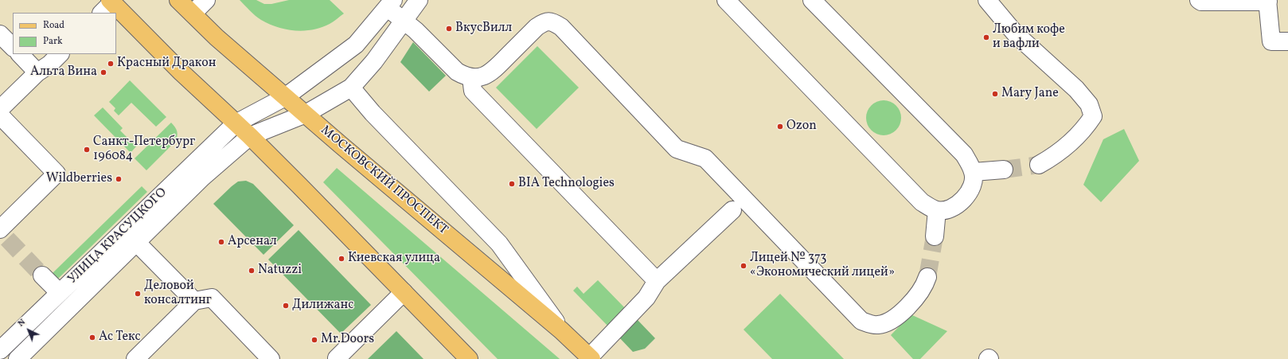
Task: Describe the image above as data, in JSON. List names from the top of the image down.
{
  "streets": {
    "main road": ["МОСКОВСКИЙ ПРОСПЕКТ"],
    "street": ["УЛИЦА КРАСУЦКОГО"]
  },
  "places": [
    "ВкусВилл",
    "Любим кофе и вафли",
    "Красный Дракон",
    "Альта Вина",
    "Mary Jane",
    "Ozon",
    "Санкт-Петербург 196084",
    "Wildberries",
    "BIA Technologies",
    "Арсенал",
    "Киевская улица",
    "Лицей № 373 «Экономический лицей»",
    "Natuzzi",
    "Деловой консалтинг",
    "Дилижанс",
    "Ас Текс",
    "Mr.Doors"
  ],
  "legend": ["Road", "Park"],
  "north": "top left"
}
